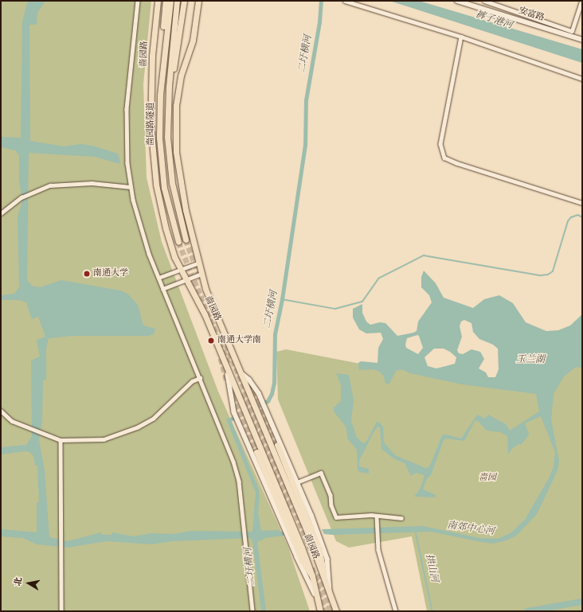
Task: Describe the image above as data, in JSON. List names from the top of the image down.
{
  "streets": {
    "main road": ["啬园路", "啬园路隧道"],
    "street": ["安富路"]
  },
  "water": [
    "裤子港河",
    "二圩横河",
    "玉兰湖",
    "南郊中心河",
    "拱山河"
  ],
  "parks": ["啬园"],
  "places": ["南通大学", "南通大学南"],
  "north": "left"
}
